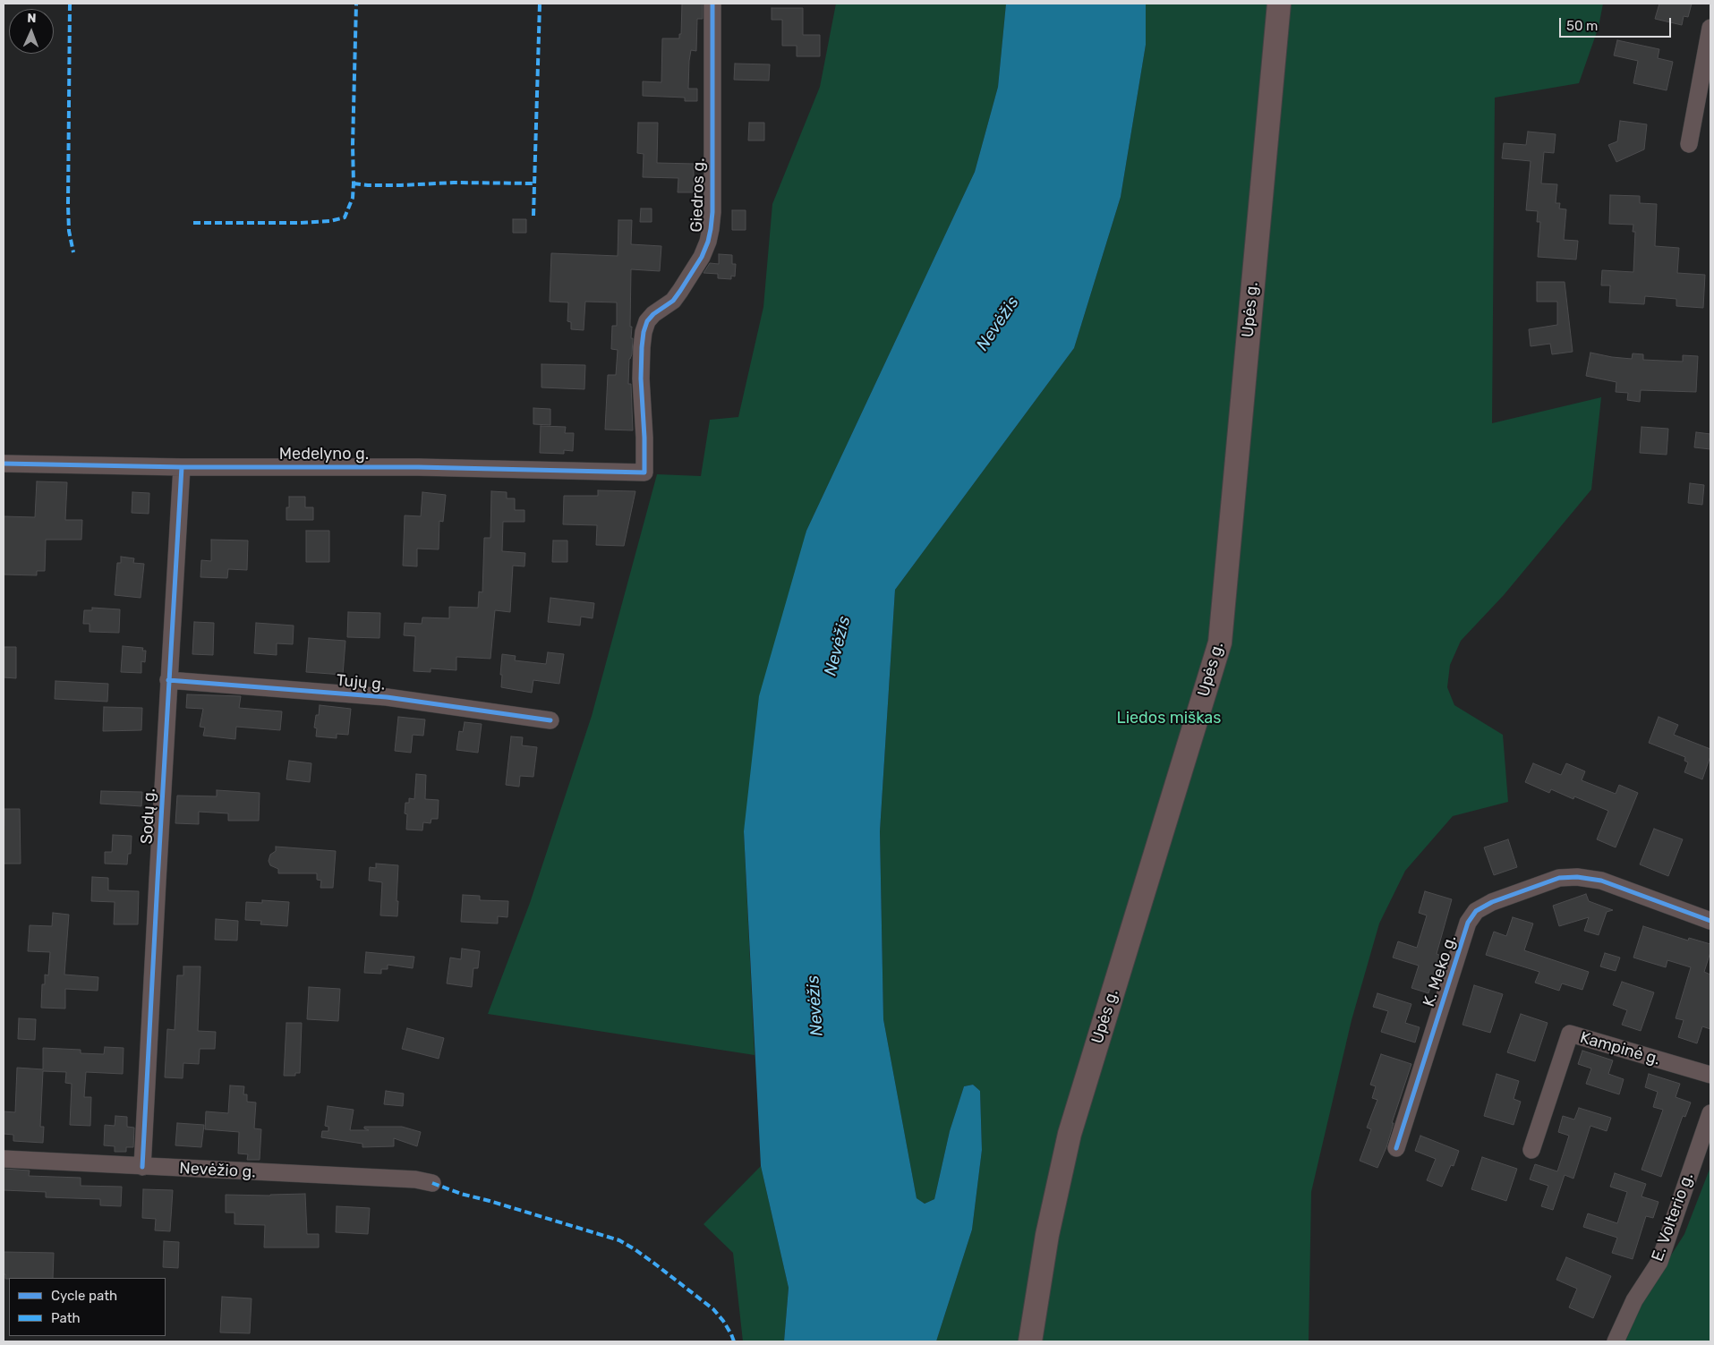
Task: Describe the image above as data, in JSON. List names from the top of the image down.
{
  "streets": {
    "main road": ["Upės g."],
    "street": [
      "Giedros g.",
      "Medelyno g.",
      "Tujų g.",
      "Sodų g.",
      "K. Meko g.",
      "Kampinė g.",
      "Nevėžio g.",
      "E. Volterio g."
    ]
  },
  "crossings": [
    ["Giedros g.", "Medelyno g."],
    ["Medelyno g.", "Sodų g."],
    ["Tujų g.", "Sodų g."],
    ["Sodų g.", "Nevėžio g."]
  ],
  "water": ["Nevėžis"],
  "parks": ["Liedos miškas"],
  "legend": ["Cycle path", "Path"],
  "scale_bar": "50 m",
  "north": "top"
}
